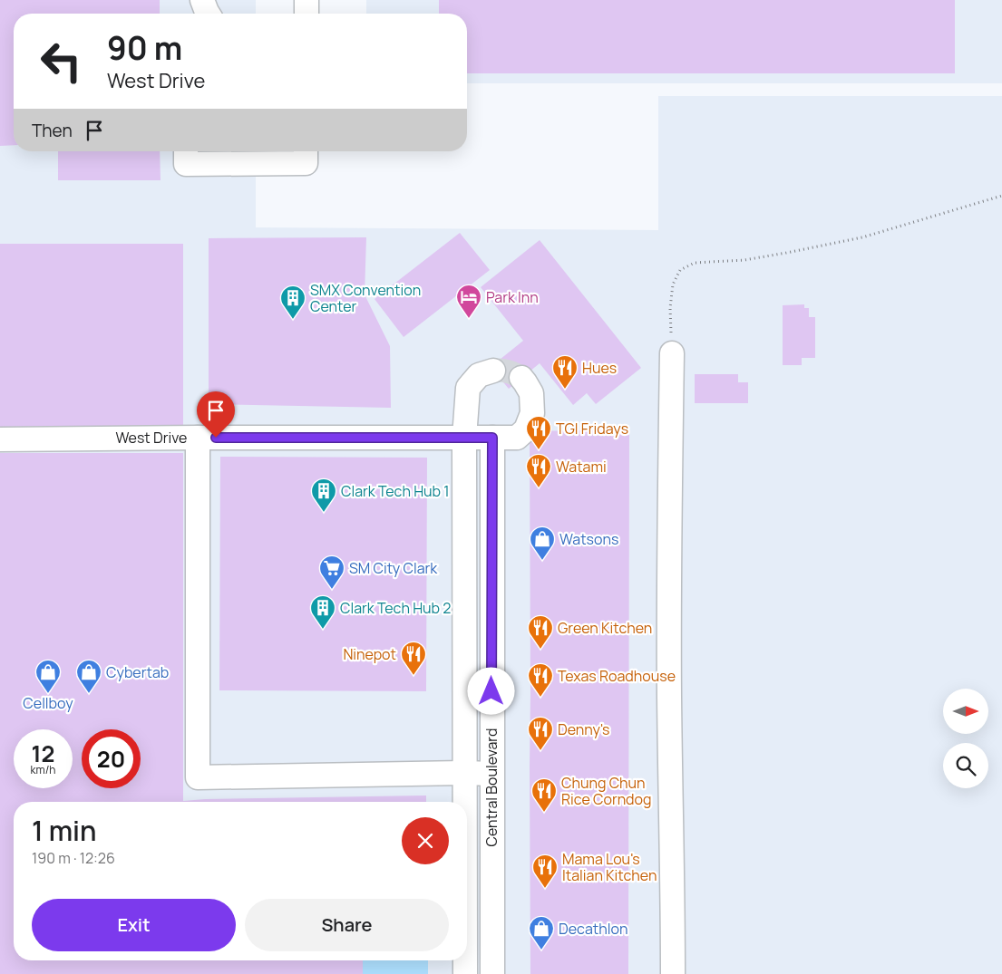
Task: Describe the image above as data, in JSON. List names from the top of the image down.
{
  "streets": {
    "street": ["West Drive", "Central Boulevard"]
  },
  "crossings": [
    ["West Drive", "Central Boulevard"]
  ],
  "places": {
    "hotel": ["Park Inn"],
    "building": ["SMX Convention Center", "Clark Tech Hub 1", "Clark Tech Hub 2"],
    "restaurant": [
      "Hues",
      "TGI Fridays",
      "Watami",
      "Green Kitchen",
      "Ninepot",
      "Texas Roadhouse",
      "Denny's",
      "Chung Chun Rice Corndog",
      "Mama Lou's Italian Kitchen"
    ],
    "shop": [
      "Watsons",
      "Cellboy",
      "Cybertab",
      "Decathlon"
    ],
    "supermarket": ["SM City Clark"]
  },
  "north": "right",
  "page": {
    "turn": ["90 m", "West Drive"],
    "then": "Then",
    "speed": "12 km/h",
    "limit": "20",
    "heading": ["1 min", "190 m · 12:26"],
    "buttons": ["Exit", "Share"]
  }
}
